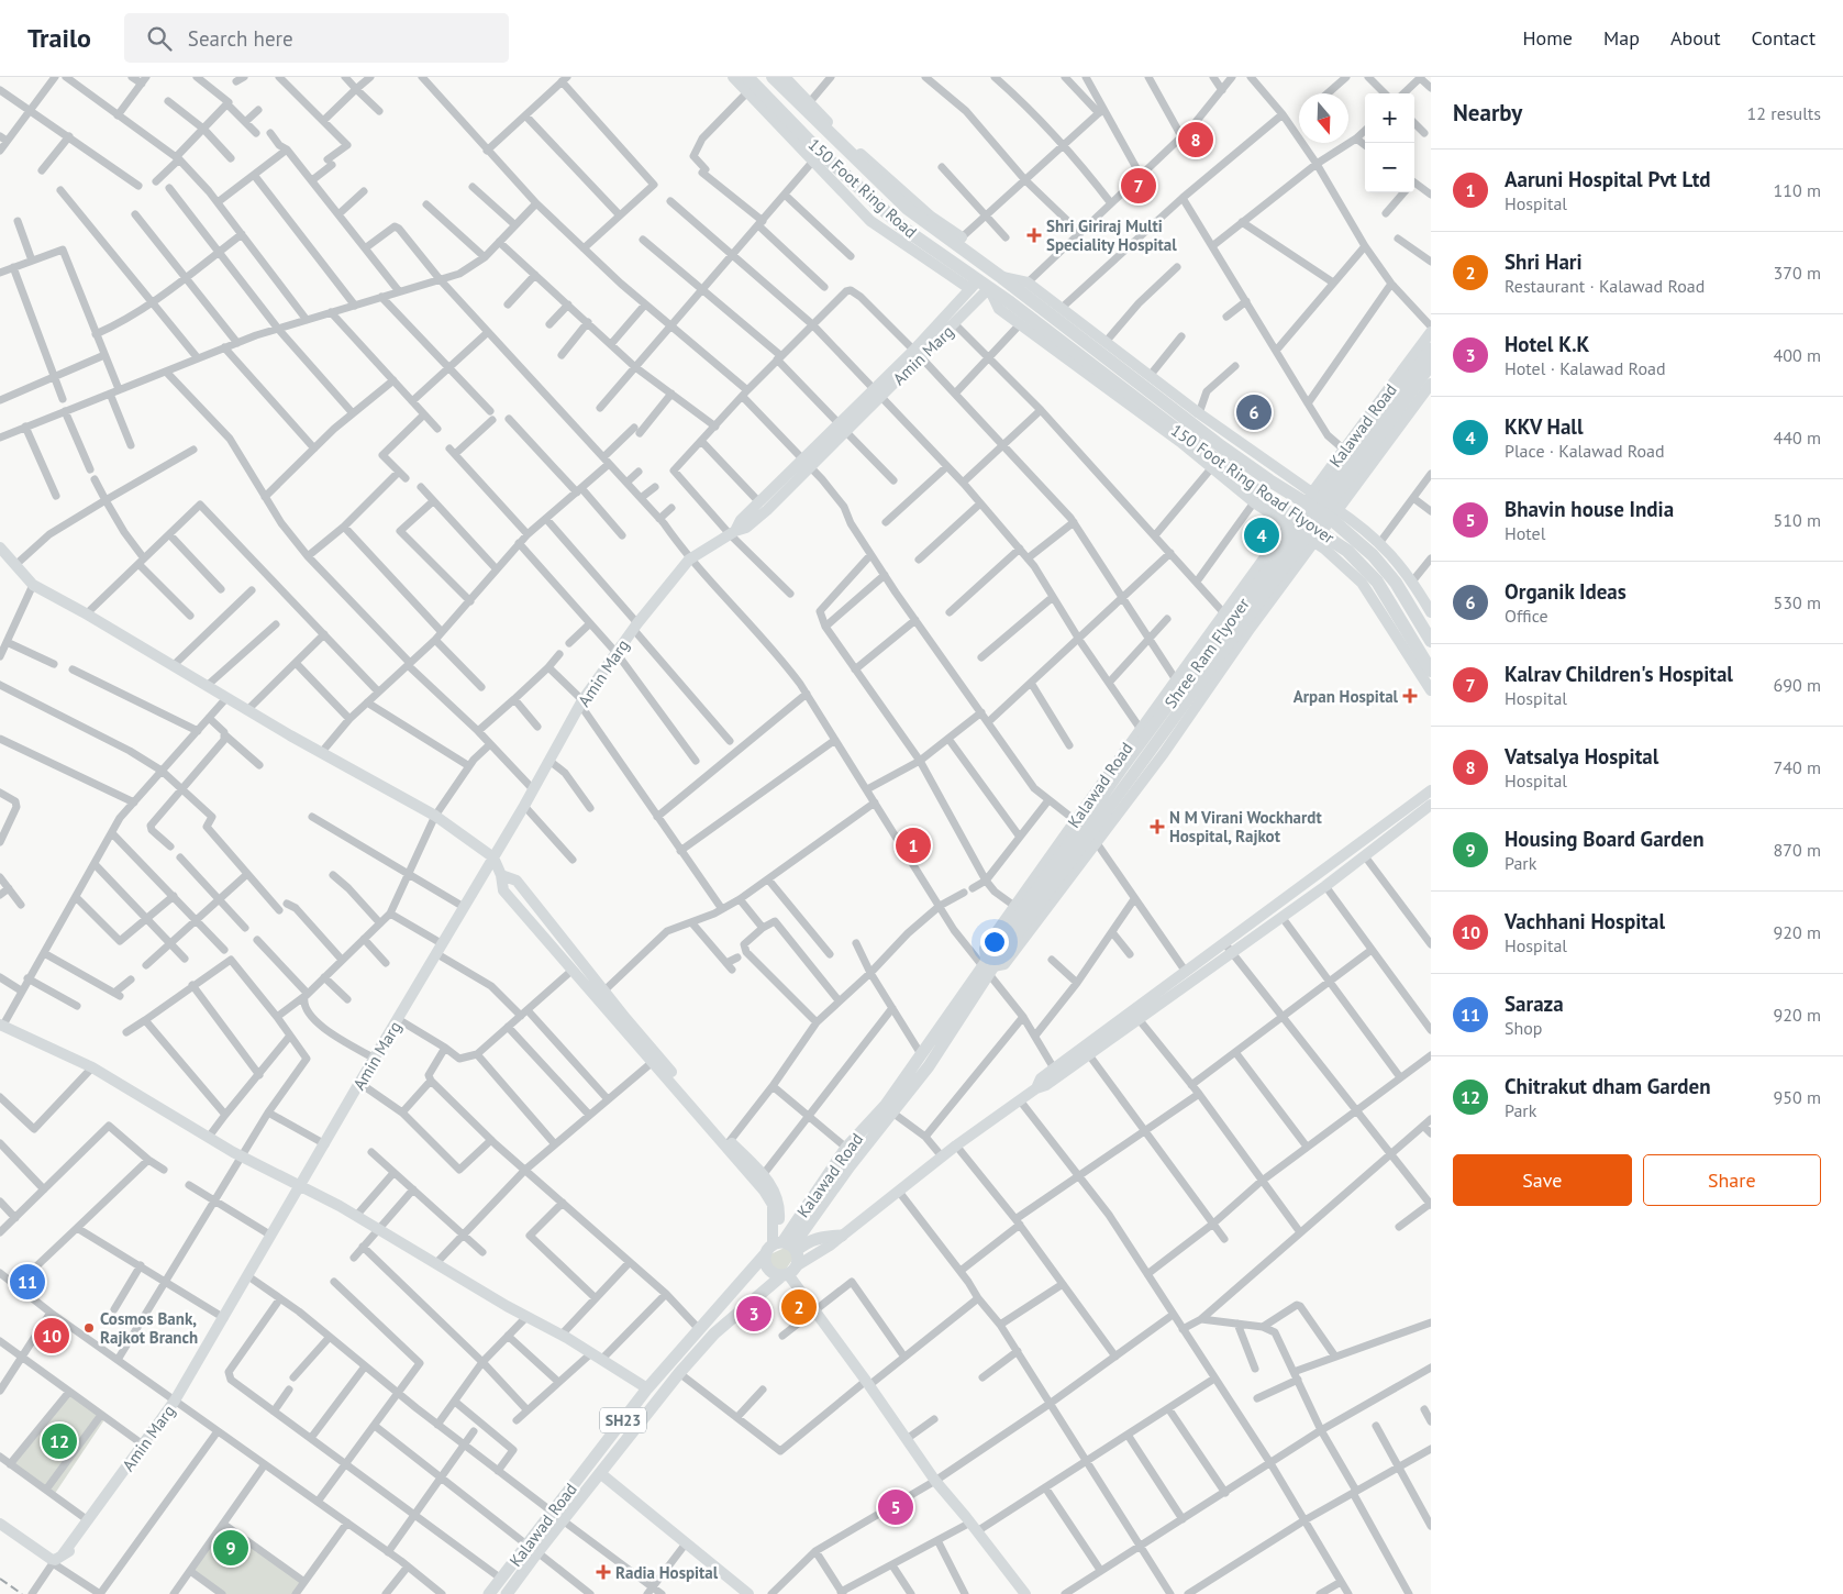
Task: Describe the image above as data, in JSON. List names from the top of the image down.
{
  "streets": {
    "highway": ["150 Foot Ring Road", "150 Foot Ring Road Flyover"],
    "main road": ["Kalawad Road", "Shree Ram Flyover", "SH23"],
    "street": ["Amin Marg"]
  },
  "crossings": [
    ["150 Foot Ring Road", "Amin Marg"],
    ["150 Foot Ring Road", "150 Foot Ring Road Flyover"],
    ["Amin Marg", "150 Foot Ring Road Flyover"],
    ["Kalawad Road", "Shree Ram Flyover"]
  ],
  "places": {
    "health": [
      "Shri Giriraj Multi Speciality Hospital",
      "Arpan Hospital",
      "N M Virani Wockhardt Hospital, Rajkot",
      "Radia Hospital"
    ],
    "other": ["Cosmos Bank, Rajkot Branch"]
  },
  "north": "bottom",
  "page": {
    "header": "Trailo",
    "search": "Search here",
    "nav": [
      "Home",
      "Map",
      "About",
      "Contact"
    ],
    "heading": ["Nearby", "12 results"],
    "map_buttons": ["+", "−"],
    "pins": [
      "8",
      "7",
      "6",
      "4",
      "1",
      "11",
      "2",
      "3",
      "10",
      "12",
      "5",
      "9"
    ],
    "list": [
      {
        "mark": "1",
        "name": "Aaruni Hospital Pvt Ltd",
        "note": "Hospital",
        "value": "110 m"
      },
      {
        "mark": "2",
        "name": "Shri Hari",
        "note": "Restaurant · Kalawad Road",
        "value": "370 m"
      },
      {
        "mark": "3",
        "name": "Hotel K.K",
        "note": "Hotel · Kalawad Road",
        "value": "400 m"
      },
      {
        "mark": "4",
        "name": "KKV Hall",
        "note": "Place · Kalawad Road",
        "value": "440 m"
      },
      {
        "mark": "5",
        "name": "Bhavin house India",
        "note": "Hotel",
        "value": "510 m"
      },
      {
        "mark": "6",
        "name": "Organik Ideas",
        "note": "Office",
        "value": "530 m"
      },
      {
        "mark": "7",
        "name": "Kalrav Children's Hospital",
        "note": "Hospital",
        "value": "690 m"
      },
      {
        "mark": "8",
        "name": "Vatsalya Hospital",
        "note": "Hospital",
        "value": "740 m"
      },
      {
        "mark": "9",
        "name": "Housing Board Garden",
        "note": "Park",
        "value": "870 m"
      },
      {
        "mark": "10",
        "name": "Vachhani Hospital",
        "note": "Hospital",
        "value": "920 m"
      },
      {
        "mark": "11",
        "name": "Saraza",
        "note": "Shop",
        "value": "920 m"
      },
      {
        "mark": "12",
        "name": "Chitrakut dham Garden",
        "note": "Park",
        "value": "950 m"
      }
    ],
    "buttons": ["Save", "Share"]
  }
}
